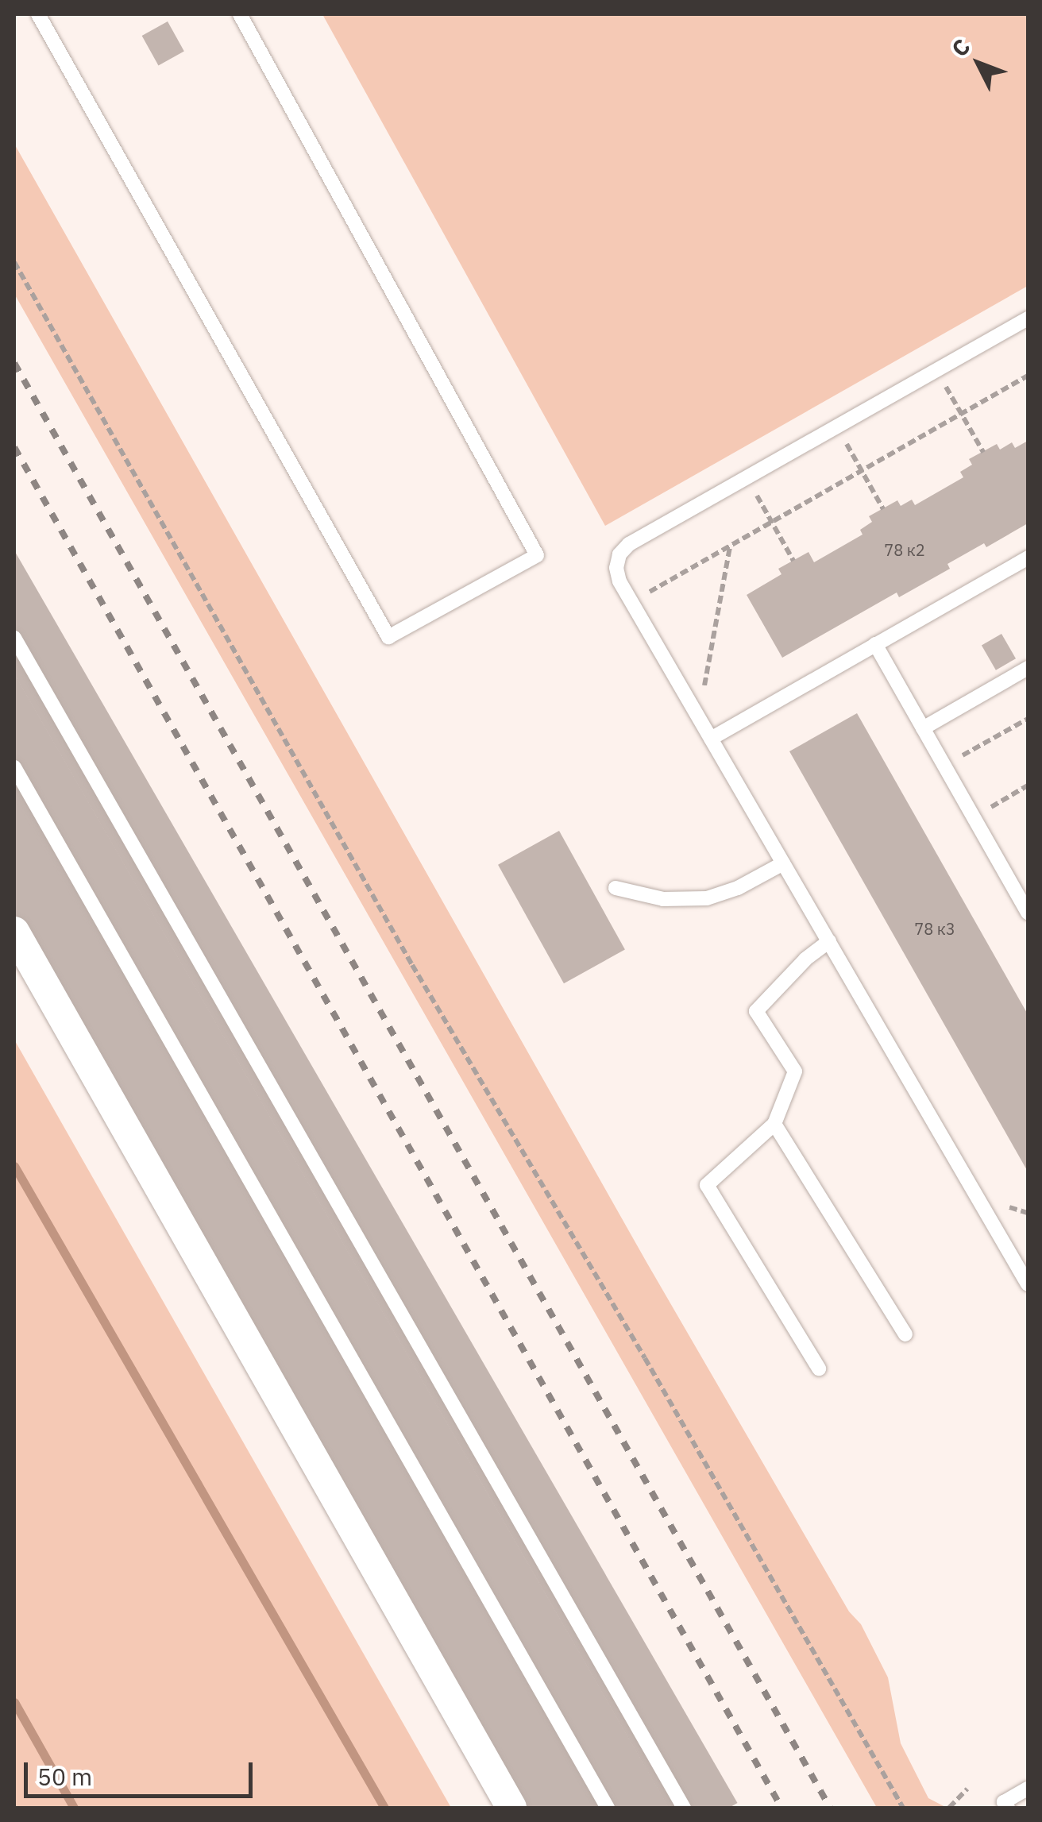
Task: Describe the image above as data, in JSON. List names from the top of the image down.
{
  "house_numbers": ["78 к2", "78 к3"],
  "scale_bar": "50 m",
  "north": "top left"
}
